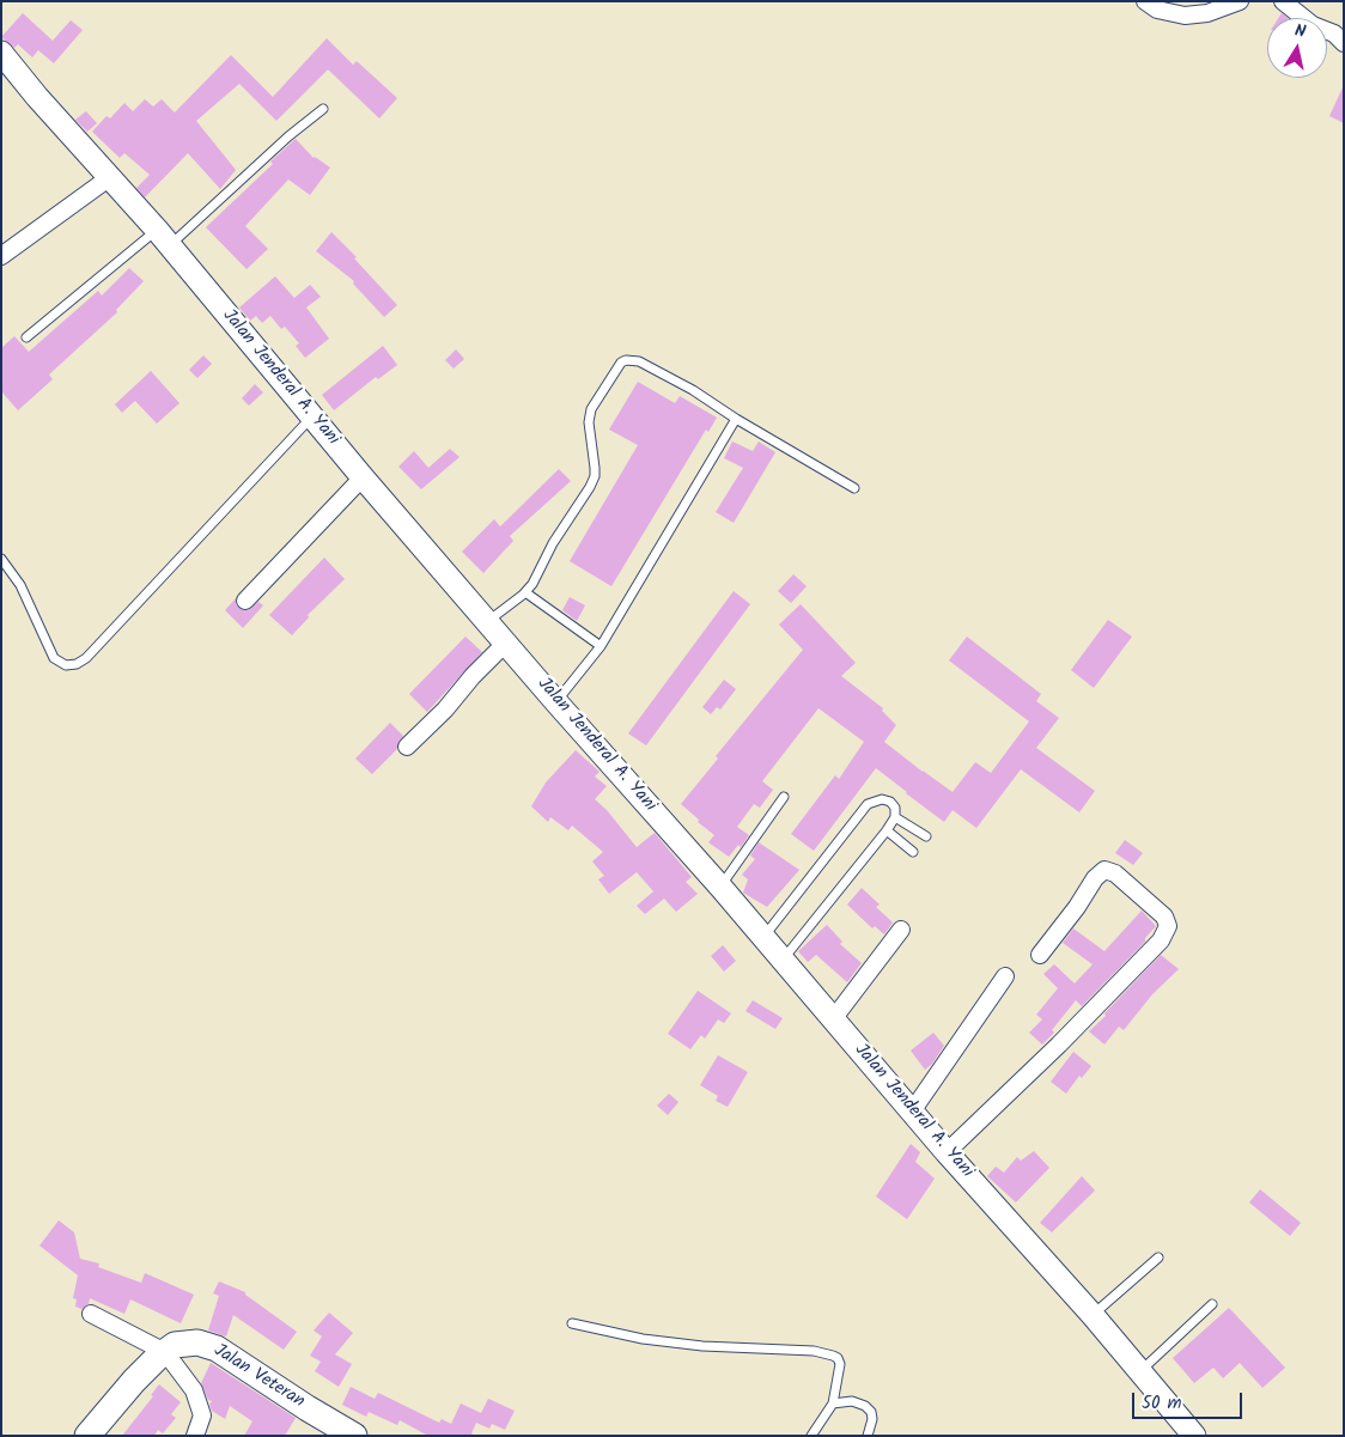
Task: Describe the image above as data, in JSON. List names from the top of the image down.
{
  "streets": {
    "main road": ["Jalan Jenderal A. Yani", "Jalan Veteran"]
  },
  "scale_bar": "50 m",
  "north": "top"
}
